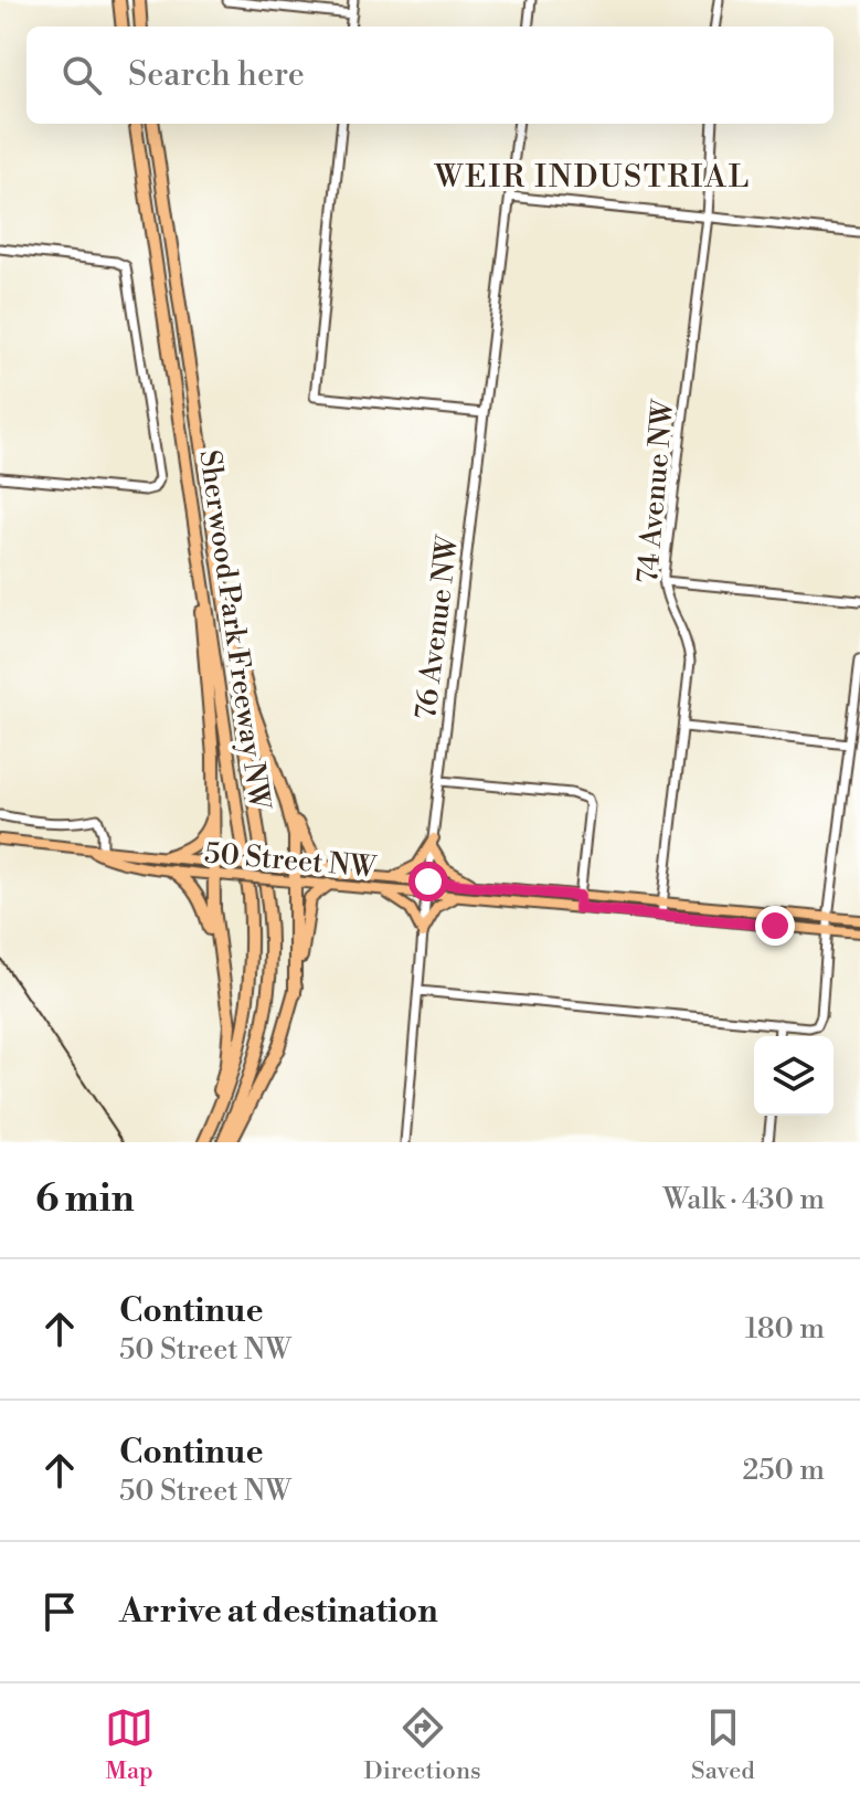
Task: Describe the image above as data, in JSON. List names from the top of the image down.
{
  "streets": {
    "highway": ["Sherwood Park Freeway NW"],
    "main road": ["50 Street NW"],
    "street": ["74 Avenue NW", "76 Avenue NW"]
  },
  "crossings": [
    ["74 Avenue NW", "50 Street NW"],
    ["76 Avenue NW", "50 Street NW"]
  ],
  "districts": ["WEIR INDUSTRIAL"],
  "page": {
    "search": "Search here",
    "heading": ["6 min", "Walk · 430 m"],
    "list": [
      ["Continue", "50 Street NW", "180 m"],
      ["Continue", "50 Street NW", "250 m"],
      "Arrive at destination"
    ],
    "nav": ["Map", "Directions", "Saved"]
  }
}
